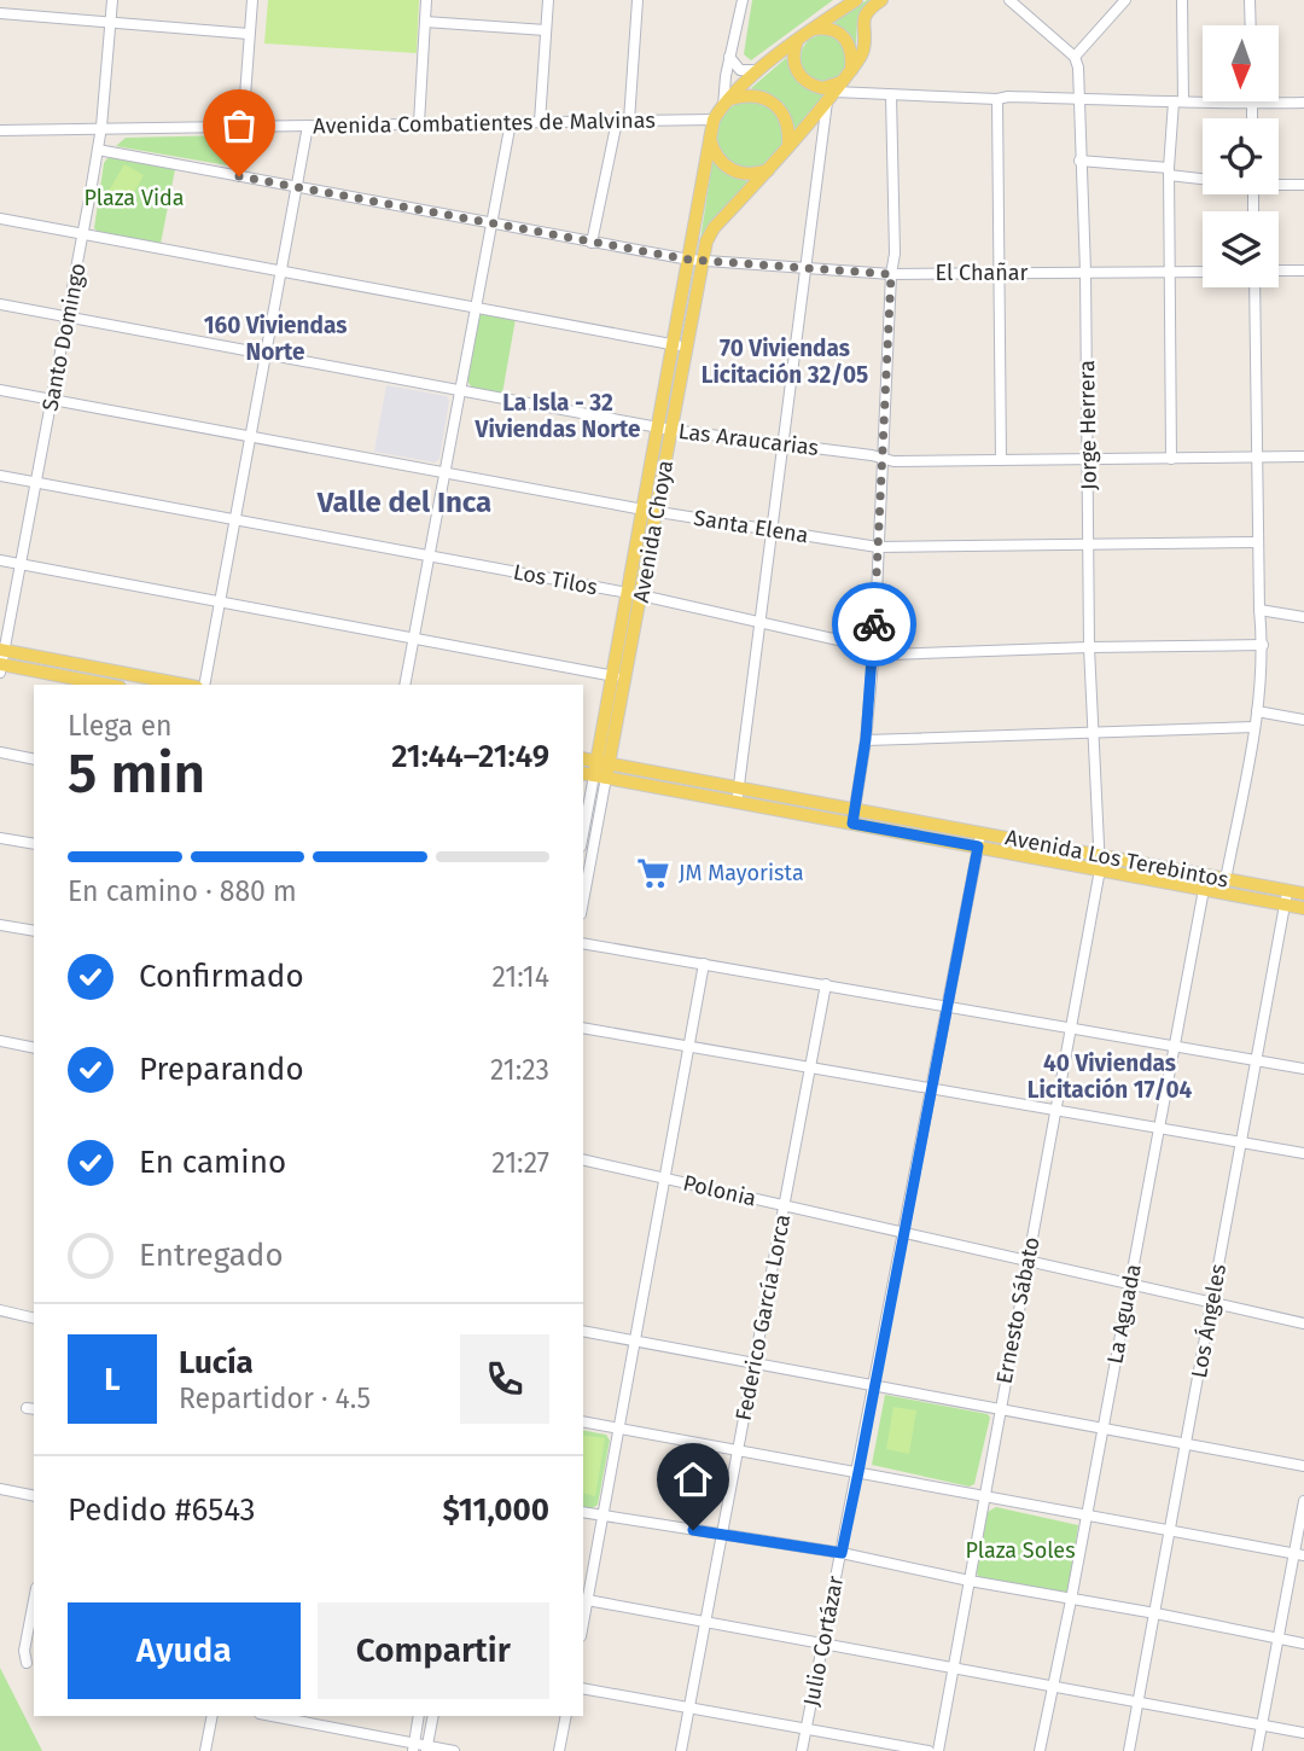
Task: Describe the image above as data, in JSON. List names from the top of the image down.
{
  "streets": {
    "main road": ["Avenida Choya", "Avenida Los Terebintos"],
    "street": [
      "Avenida Combatientes de Malvinas",
      "El Chañar",
      "Santo Domingo",
      "Jorge Herrera",
      "Las Araucarias",
      "Santa Elena",
      "Los Tilos",
      "Polonia",
      "Ernesto Sábato",
      "La Aguada",
      "Federico García Lorca",
      "Los Ángeles",
      "Julio Cortázar"
    ]
  },
  "crossings": [
    ["Avenida Combatientes de Malvinas", "Santo Domingo"],
    ["Avenida Combatientes de Malvinas", "Avenida Choya"],
    ["El Chañar", "Santo Domingo"],
    ["El Chañar", "Jorge Herrera"],
    ["El Chañar", "Avenida Choya"],
    ["Santo Domingo", "Las Araucarias"],
    ["Santo Domingo", "Santa Elena"],
    ["Santo Domingo", "Los Tilos"],
    ["Jorge Herrera", "Las Araucarias"],
    ["Jorge Herrera", "Santa Elena"],
    ["Jorge Herrera", "Los Tilos"],
    ["Jorge Herrera", "Avenida Los Terebintos"],
    ["Jorge Herrera", "Ernesto Sábato"],
    ["Las Araucarias", "Avenida Choya"],
    ["Santa Elena", "Avenida Choya"],
    ["Avenida Choya", "Los Tilos"],
    ["Avenida Choya", "Avenida Los Terebintos"],
    ["Avenida Los Terebintos", "Ernesto Sábato"],
    ["Avenida Los Terebintos", "La Aguada"],
    ["Avenida Los Terebintos", "Los Ángeles"],
    ["Avenida Los Terebintos", "Julio Cortázar"],
    ["Polonia", "Ernesto Sábato"],
    ["Polonia", "La Aguada"],
    ["Polonia", "Federico García Lorca"],
    ["Polonia", "Los Ángeles"],
    ["Polonia", "Julio Cortázar"]
  ],
  "districts": [
    "160 Viviendas Norte",
    "70 Viviendas Licitación 32/05",
    "La Isla - 32 Viviendas Norte",
    "Valle del Inca",
    "40 Viviendas Licitación 17/04"
  ],
  "parks": ["Plaza Vida", "Plaza Soles"],
  "places": {
    "supermarket": ["JM Mayorista"]
  },
  "north": "bottom",
  "page": {
    "heading": ["5 min", "Llega en", "21:44–21:49"],
    "panel": [
      "Lucía",
      "Repartidor · 4.5",
      "Pedido #6543",
      "$11,000"
    ],
    "bar": "En camino · 880 m",
    "list": [
      ["Confirmado", "21:14"],
      ["Preparando", "21:23"],
      ["En camino", "21:27"],
      "Entregado"
    ],
    "round": "L",
    "buttons": ["Ayuda", "Compartir"]
  }
}
